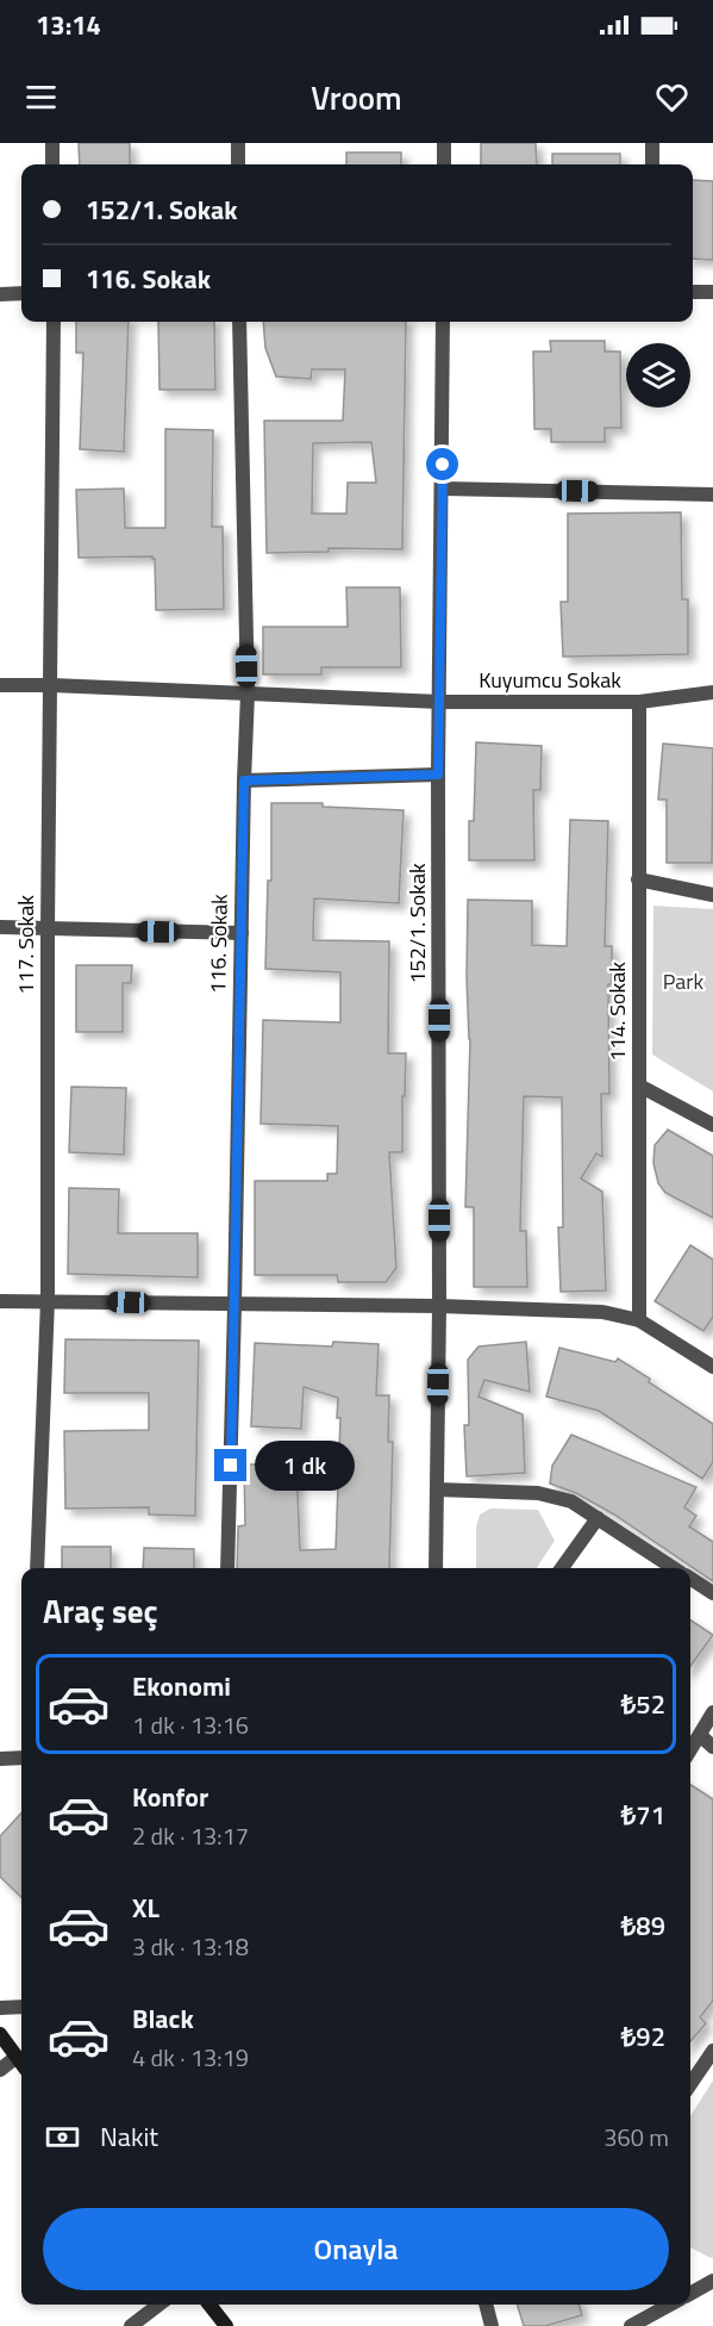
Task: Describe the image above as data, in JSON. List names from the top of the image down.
{
  "streets": {
    "street": [
      "Kuyumcu Sokak",
      "152/1. Sokak",
      "116. Sokak",
      "117. Sokak",
      "114. Sokak"
    ]
  },
  "crossings": [
    ["Kuyumcu Sokak", "152/1. Sokak"],
    ["Kuyumcu Sokak", "116. Sokak"],
    ["Kuyumcu Sokak", "117. Sokak"],
    ["Kuyumcu Sokak", "114. Sokak"]
  ],
  "parks": ["Park"],
  "page": {
    "status": "13:14",
    "header": "Vroom",
    "banner": ["152/1. Sokak", "116. Sokak"],
    "bubble": "1 dk",
    "heading": "Araç seç",
    "list": [
      {
        "name": "Ekonomi",
        "note": "1 dk · 13:16",
        "value": "₺52"
      },
      {
        "name": "Konfor",
        "note": "2 dk · 13:17",
        "value": "₺71"
      },
      {
        "name": "XL",
        "note": "3 dk · 13:18",
        "value": "₺89"
      },
      {
        "name": "Black",
        "note": "4 dk · 13:19",
        "value": "₺92"
      }
    ],
    "pay": ["Nakit", "360 m"],
    "buttons": "Onayla"
  }
}
